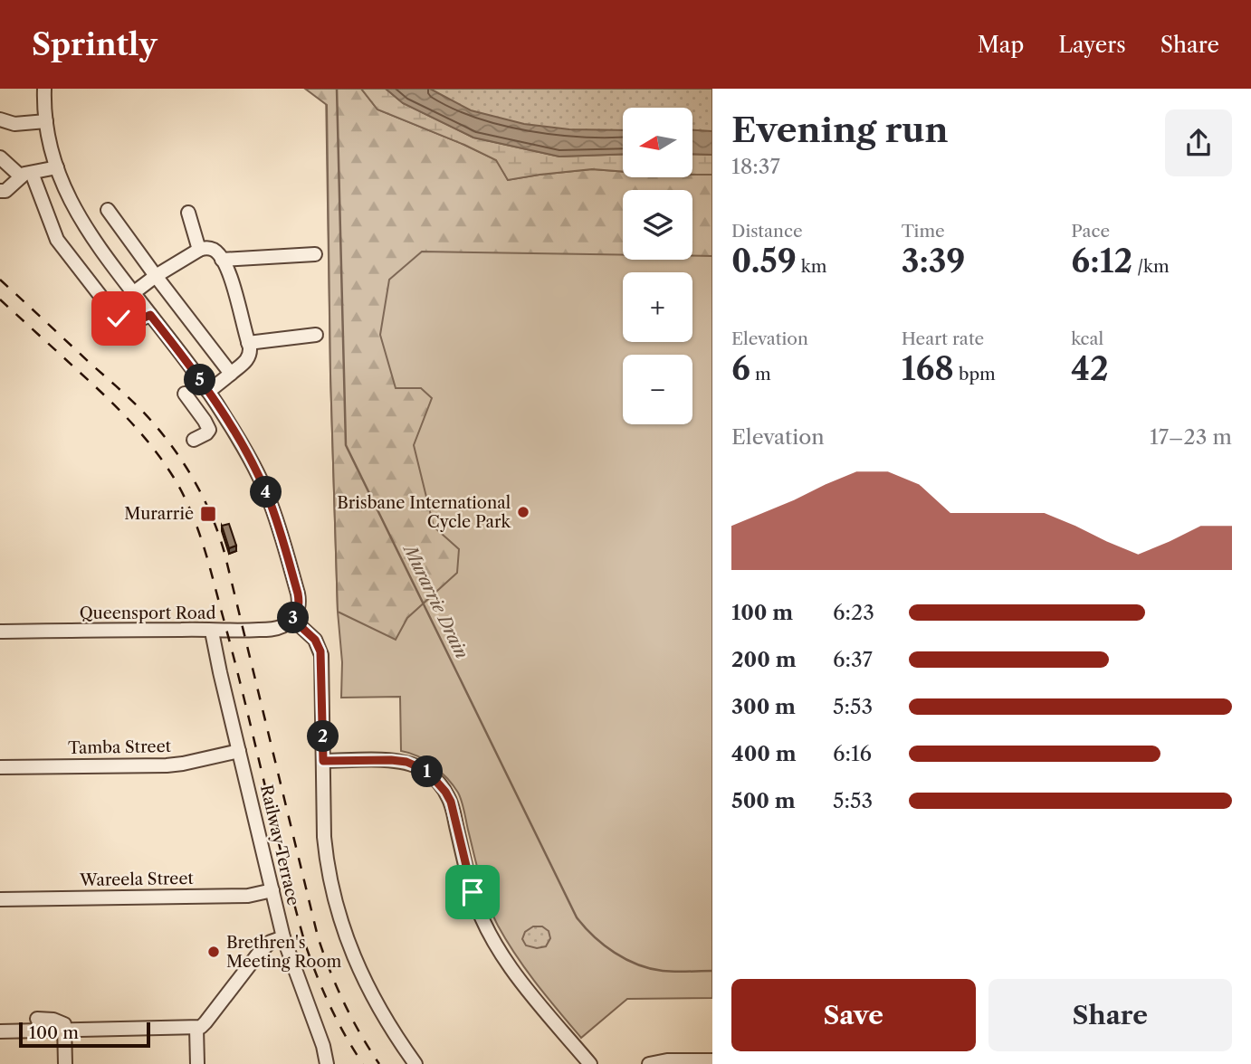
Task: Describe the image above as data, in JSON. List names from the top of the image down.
{
  "streets": {
    "street": [
      "Queensport Road",
      "Tamba Street",
      "Railway Terrace",
      "Wareela Street"
    ]
  },
  "crossings": [
    ["Queensport Road", "Railway Terrace"],
    ["Tamba Street", "Railway Terrace"],
    ["Railway Terrace", "Wareela Street"]
  ],
  "water": ["Murarrie Drain"],
  "places": {
    "other": ["Brisbane International Cycle Park", "Brethren's Meeting Room"],
    "transit": ["Murarrie"]
  },
  "scale_bar": "100 m",
  "north": "left",
  "page": {
    "header": "Sprintly",
    "nav": ["Map", "Layers", "Share"],
    "heading": ["Evening run", "18:37"],
    "map_buttons": ["+", "−"],
    "stats": [
      ["Distance", "0.59 km"],
      ["Time", "3:39"],
      ["Pace", "6:12 /km"],
      ["Elevation", "6 m"],
      ["Heart rate", "168 bpm"],
      ["kcal", "42"]
    ],
    "pins": [
      "5",
      "4",
      "3",
      "2",
      "1"
    ],
    "chart": ["Elevation", "17–23 m"],
    "list": [
      {
        "name": "100 m",
        "note": "6:23"
      },
      {
        "name": "200 m",
        "note": "6:37"
      },
      {
        "name": "300 m",
        "note": "5:53"
      },
      {
        "name": "400 m",
        "note": "6:16"
      },
      {
        "name": "500 m",
        "note": "5:53"
      }
    ],
    "buttons": ["Save", "Share"],
    "scale": "100 m"
  }
}
